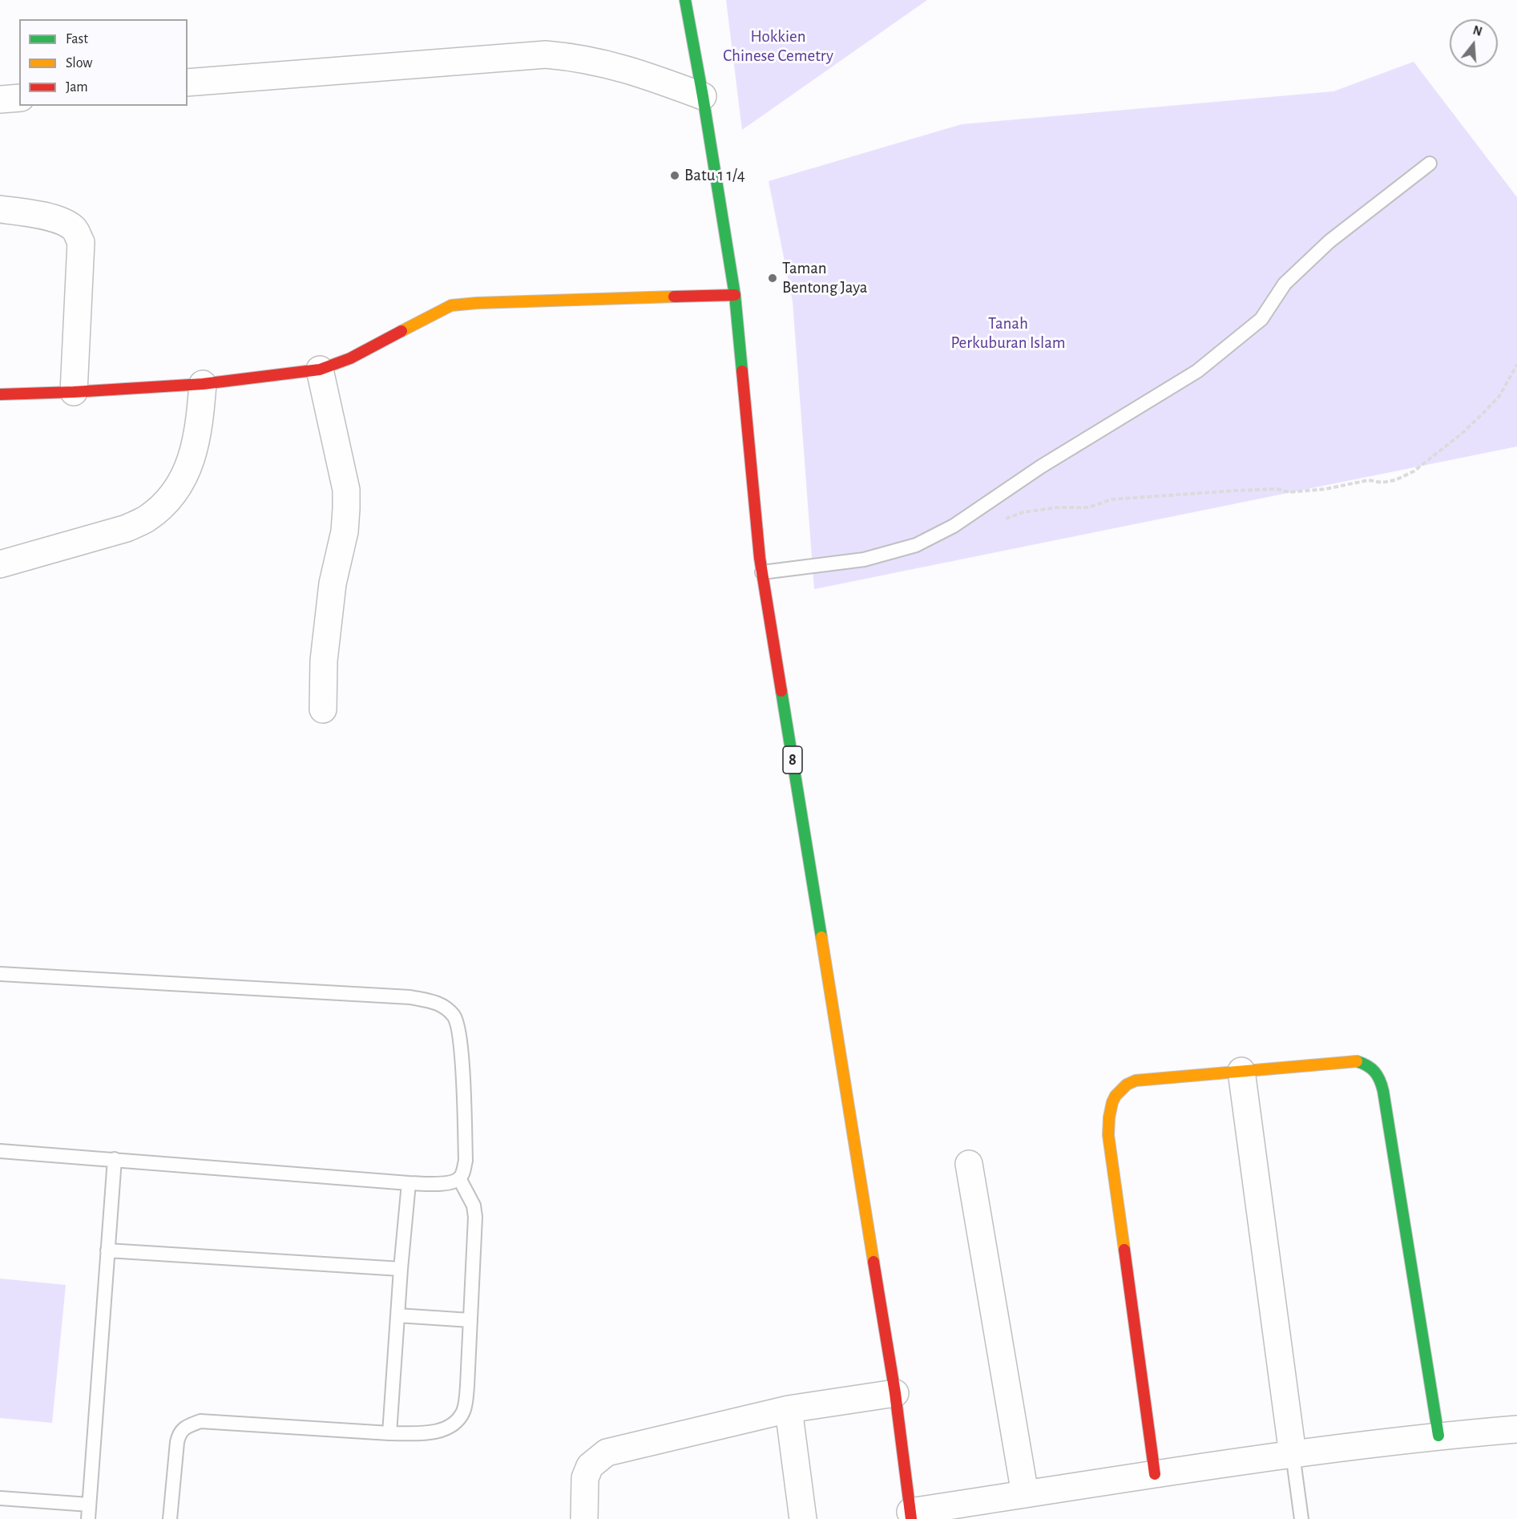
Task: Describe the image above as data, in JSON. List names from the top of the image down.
{
  "streets": {
    "street": ["8"]
  },
  "parks": ["Hokkien Chinese Cemetry", "Tanah Perkuburan Islam"],
  "places": ["Batu 1 1/4", "Taman Bentong Jaya"],
  "legend": ["Fast", "Slow", "Jam"],
  "north": "top"
}
